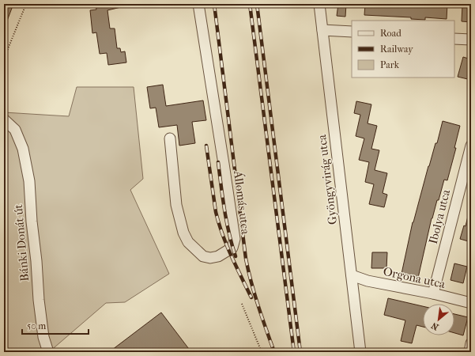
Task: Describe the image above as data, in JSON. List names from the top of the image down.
{
  "streets": {
    "street": [
      "Gyöngyvirág utca",
      "Állomás utca",
      "Ibolya utca",
      "Bánki Donát út",
      "Orgona utca"
    ]
  },
  "crossings": [
    ["Gyöngyvirág utca", "Orgona utca"],
    ["Ibolya utca", "Orgona utca"]
  ],
  "legend": ["Road", "Railway", "Park"],
  "scale_bar": "50 m",
  "north": "bottom left"
}
